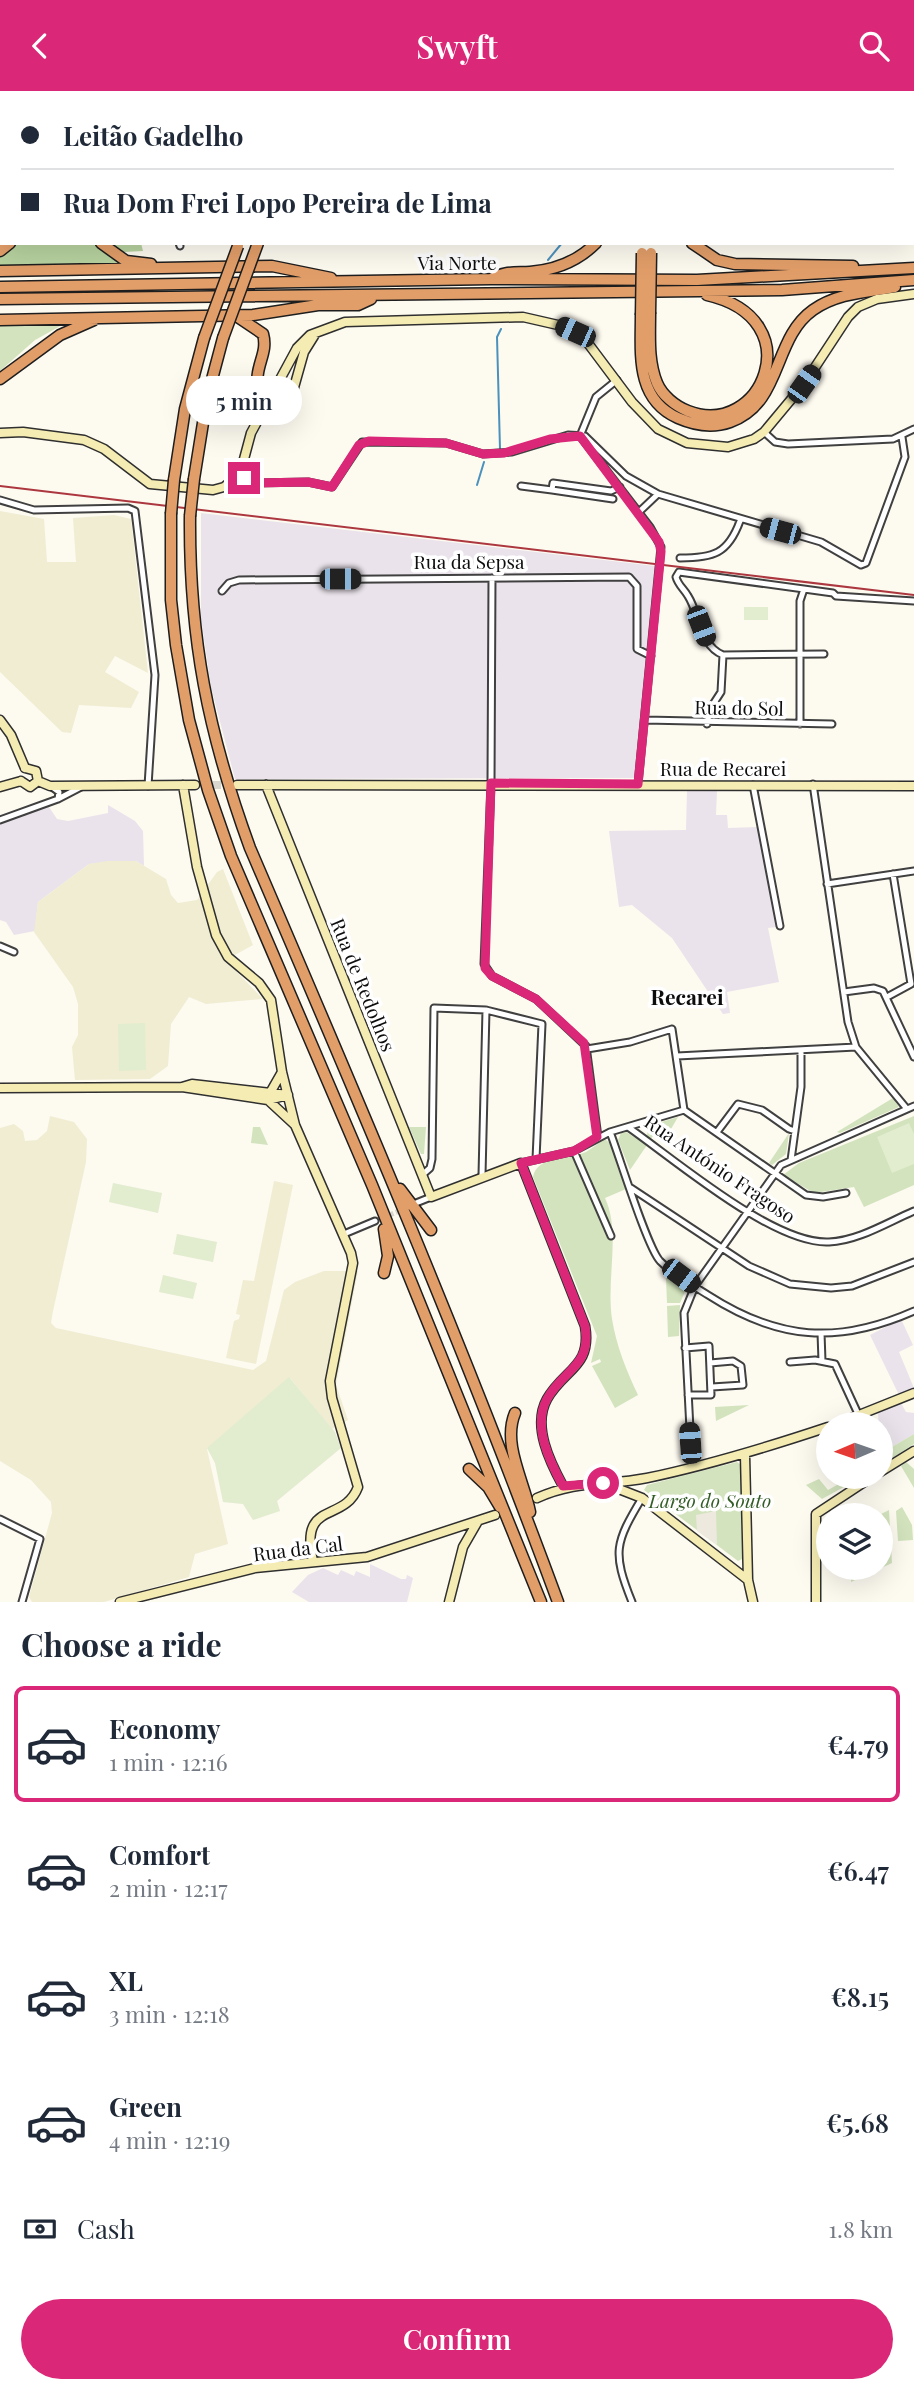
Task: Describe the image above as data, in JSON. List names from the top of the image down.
{
  "streets": {
    "highway": ["Via Norte"],
    "street": [
      "Rua da Sepsa",
      "Rua do Sol",
      "Rua de Recarei",
      "Rua de Redolhos",
      "Rua António Fragoso",
      "Rua da Cal"
    ]
  },
  "crossings": [
    ["Rua de Recarei", "Rua de Redolhos"]
  ],
  "districts": ["Recarei"],
  "parks": ["Largo do Souto"],
  "north": "left",
  "page": {
    "header": "Swyft",
    "banner": ["Leitão Gadelho", "Rua Dom Frei Lopo Pereira de Lima"],
    "bubble": "5 min",
    "heading": "Choose a ride",
    "list": [
      {
        "name": "Economy",
        "note": "1 min · 12:16",
        "value": "€4.79"
      },
      {
        "name": "Comfort",
        "note": "2 min · 12:17",
        "value": "€6.47"
      },
      {
        "name": "XL",
        "note": "3 min · 12:18",
        "value": "€8.15"
      },
      {
        "name": "Green",
        "note": "4 min · 12:19",
        "value": "€5.68"
      }
    ],
    "pay": ["Cash", "1.8 km"],
    "buttons": "Confirm"
  }
}
